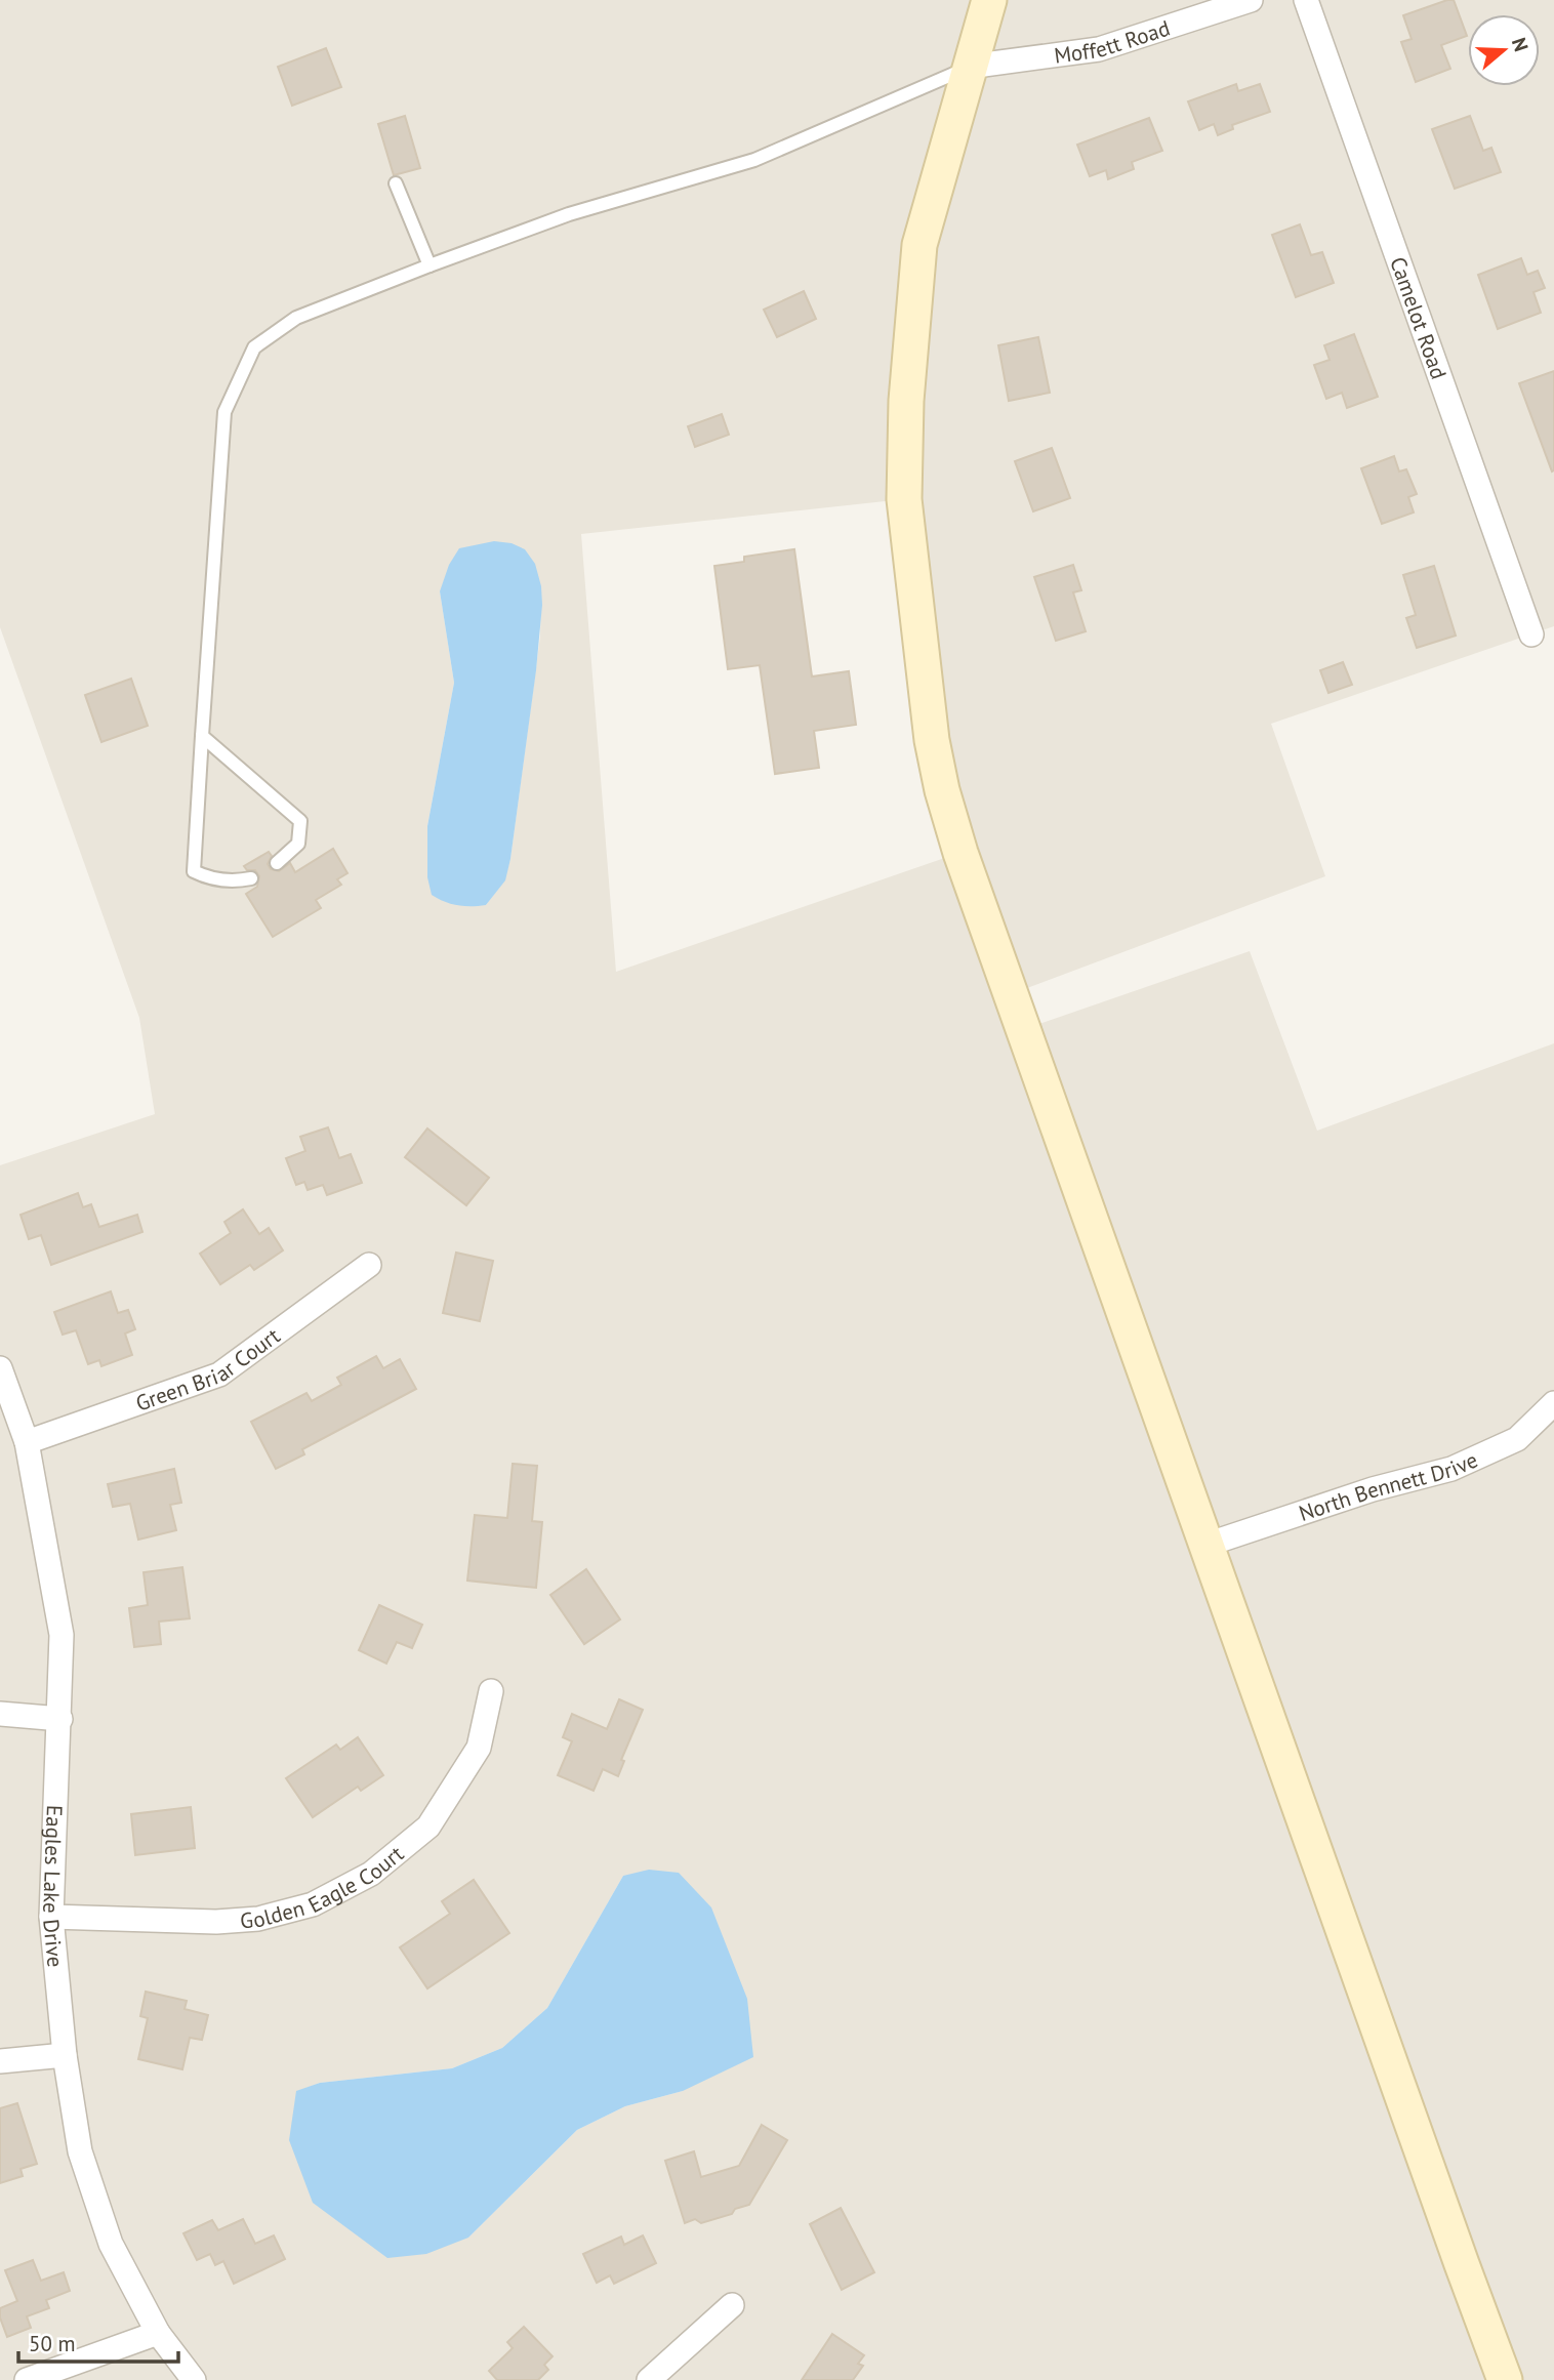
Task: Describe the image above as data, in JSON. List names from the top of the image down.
{
  "streets": {
    "street": [
      "Moffett Road",
      "Camelot Road",
      "Green Briar Court",
      "North Bennett Drive",
      "Golden Eagle Court",
      "Eagles Lake Drive"
    ]
  },
  "crossings": [
    ["Green Briar Court", "Eagles Lake Drive"],
    ["Golden Eagle Court", "Eagles Lake Drive"]
  ],
  "scale_bar": "50 m",
  "north": "right"
}
